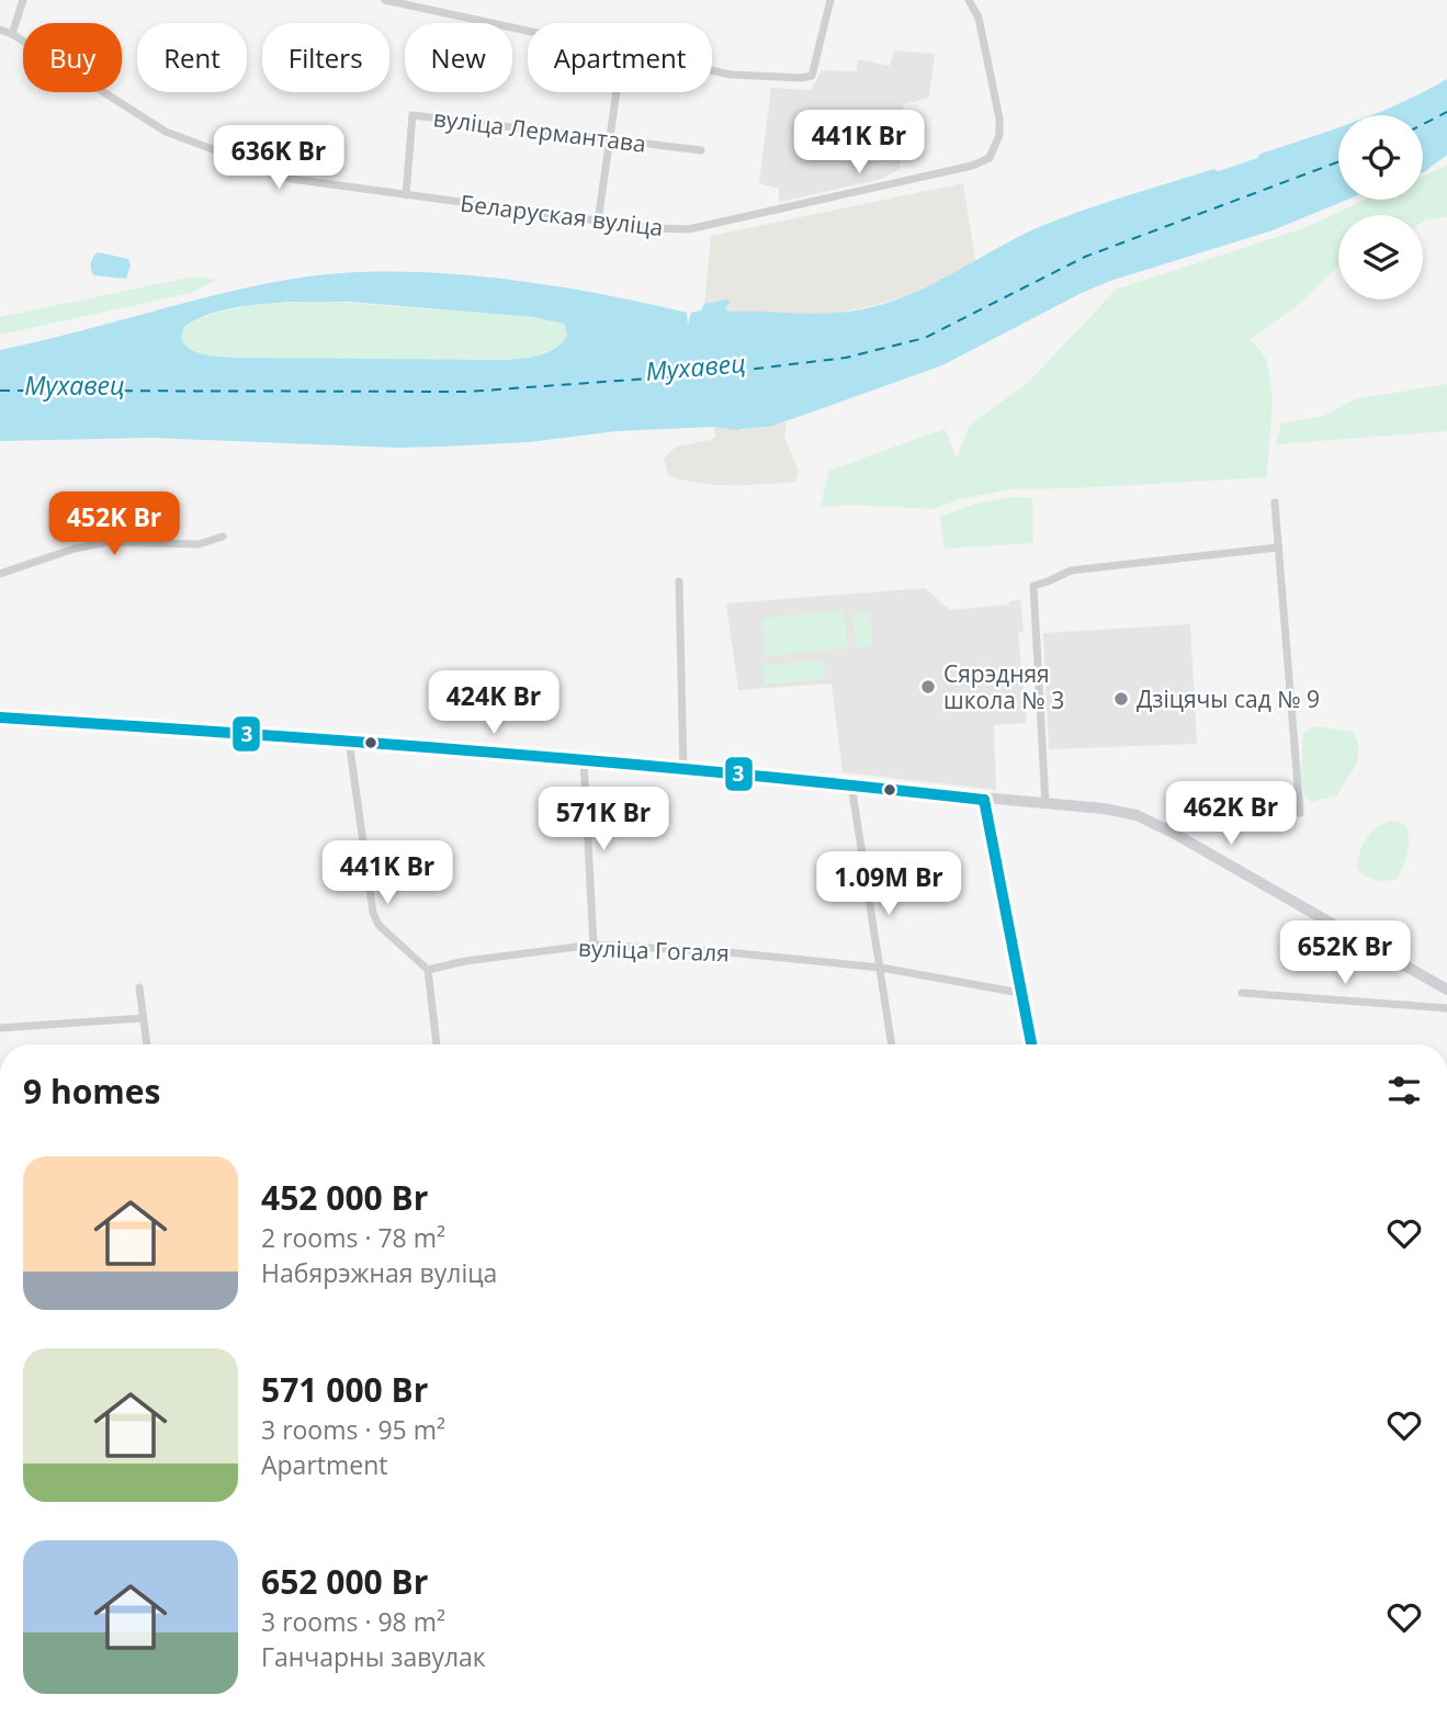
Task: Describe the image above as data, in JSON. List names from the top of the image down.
{
  "streets": {
    "street": ["вуліца Лермантава", "Беларуская вуліца", "вуліца Гогаля"]
  },
  "crossings": [
    ["вуліца Лермантава", "Беларуская вуліца"]
  ],
  "water": ["Мухавец"],
  "places": ["Сярэдняя школа № 3", "Дзіцячы сад № 9"],
  "lines": ["transit line 3"],
  "page": {
    "chip": [
      "Buy",
      "Rent",
      "Filters",
      "New",
      "Apartment"
    ],
    "price": [
      "441K Br",
      "636K Br",
      "452K Br",
      "424K Br",
      "462K Br",
      "571K Br",
      "441K Br",
      "1.09M Br",
      "652K Br"
    ],
    "heading": "9 homes",
    "list": [
      {
        "name": "452 000 Br",
        "note": "2 rooms · 78 m² · Набярэжная вуліца"
      },
      {
        "name": "571 000 Br",
        "note": "3 rooms · 95 m² · Apartment"
      },
      {
        "name": "652 000 Br",
        "note": "3 rooms · 98 m² · Ганчарны завулак"
      }
    ]
  }
}
